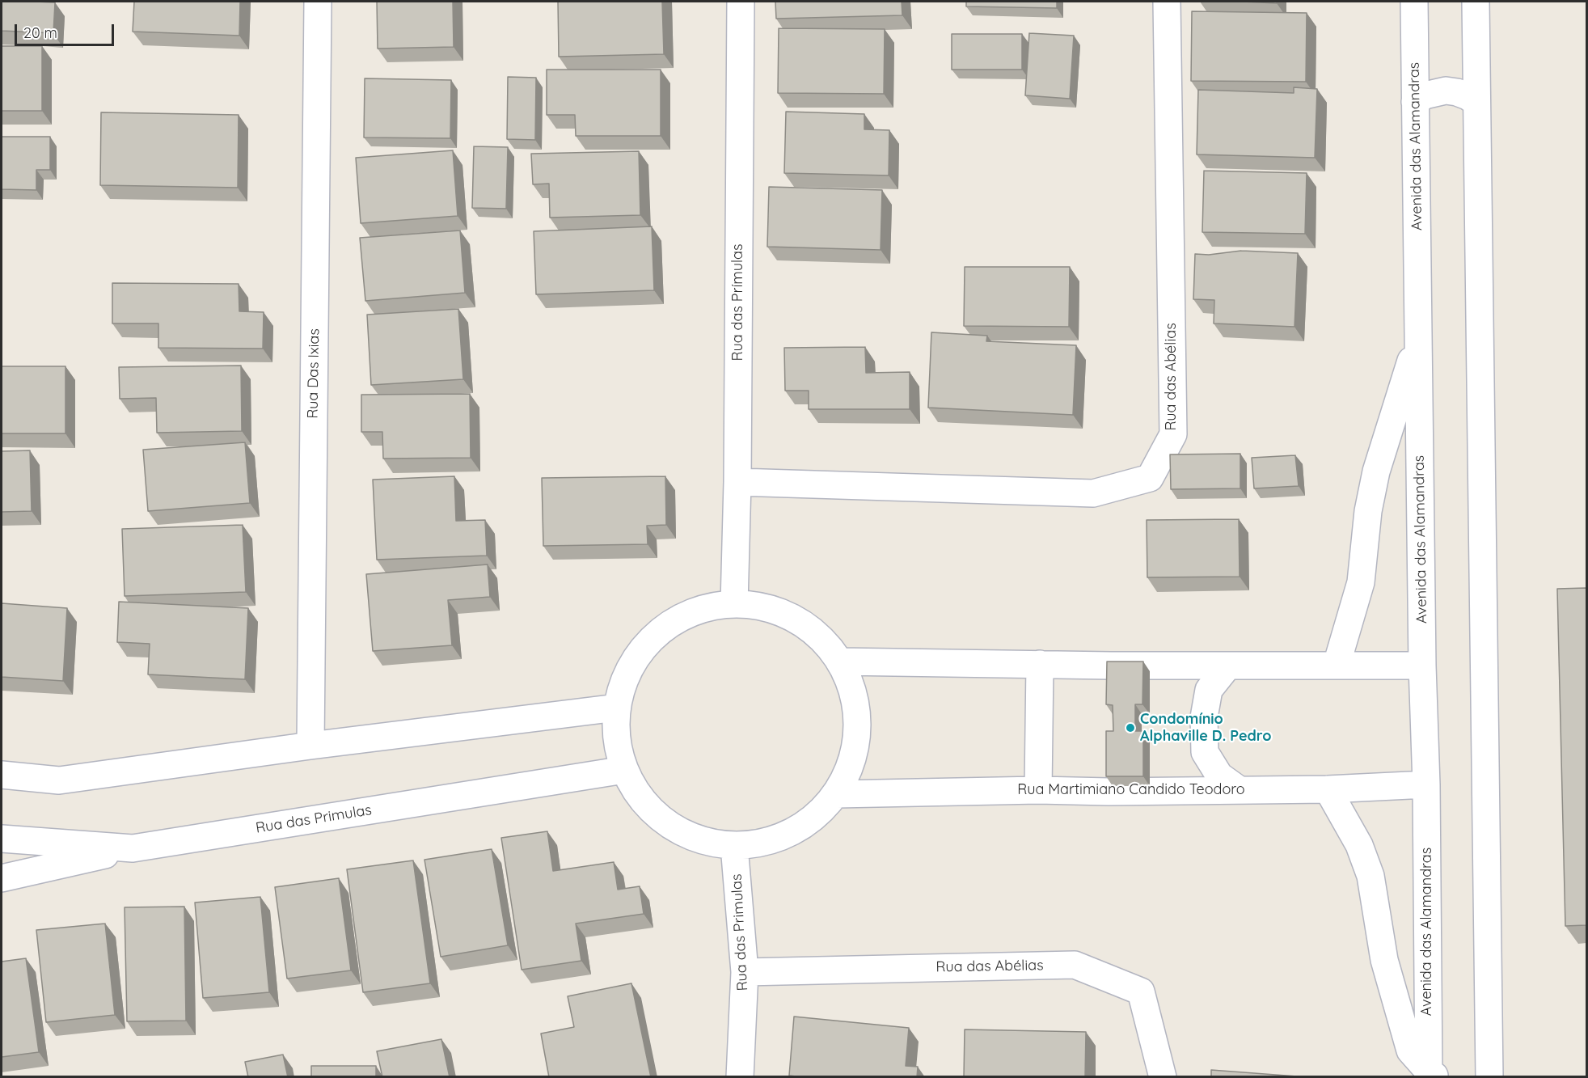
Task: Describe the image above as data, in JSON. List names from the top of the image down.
{
  "streets": {
    "street": [
      "Avenida das Alamandras",
      "Rua das Prímulas",
      "Rua Das Ixias",
      "Rua das Abélias",
      "Rua Martimiano Candido Teodoro",
      "Rua das Primulas"
    ]
  },
  "crossings": [
    ["Avenida das Alamandras", "Rua Martimiano Candido Teodoro"],
    ["Rua das Prímulas", "Rua das Abélias"],
    ["Rua das Abélias", "Rua das Primulas"]
  ],
  "places": ["Condomínio Alphaville D. Pedro"],
  "scale_bar": "20 m"
}
